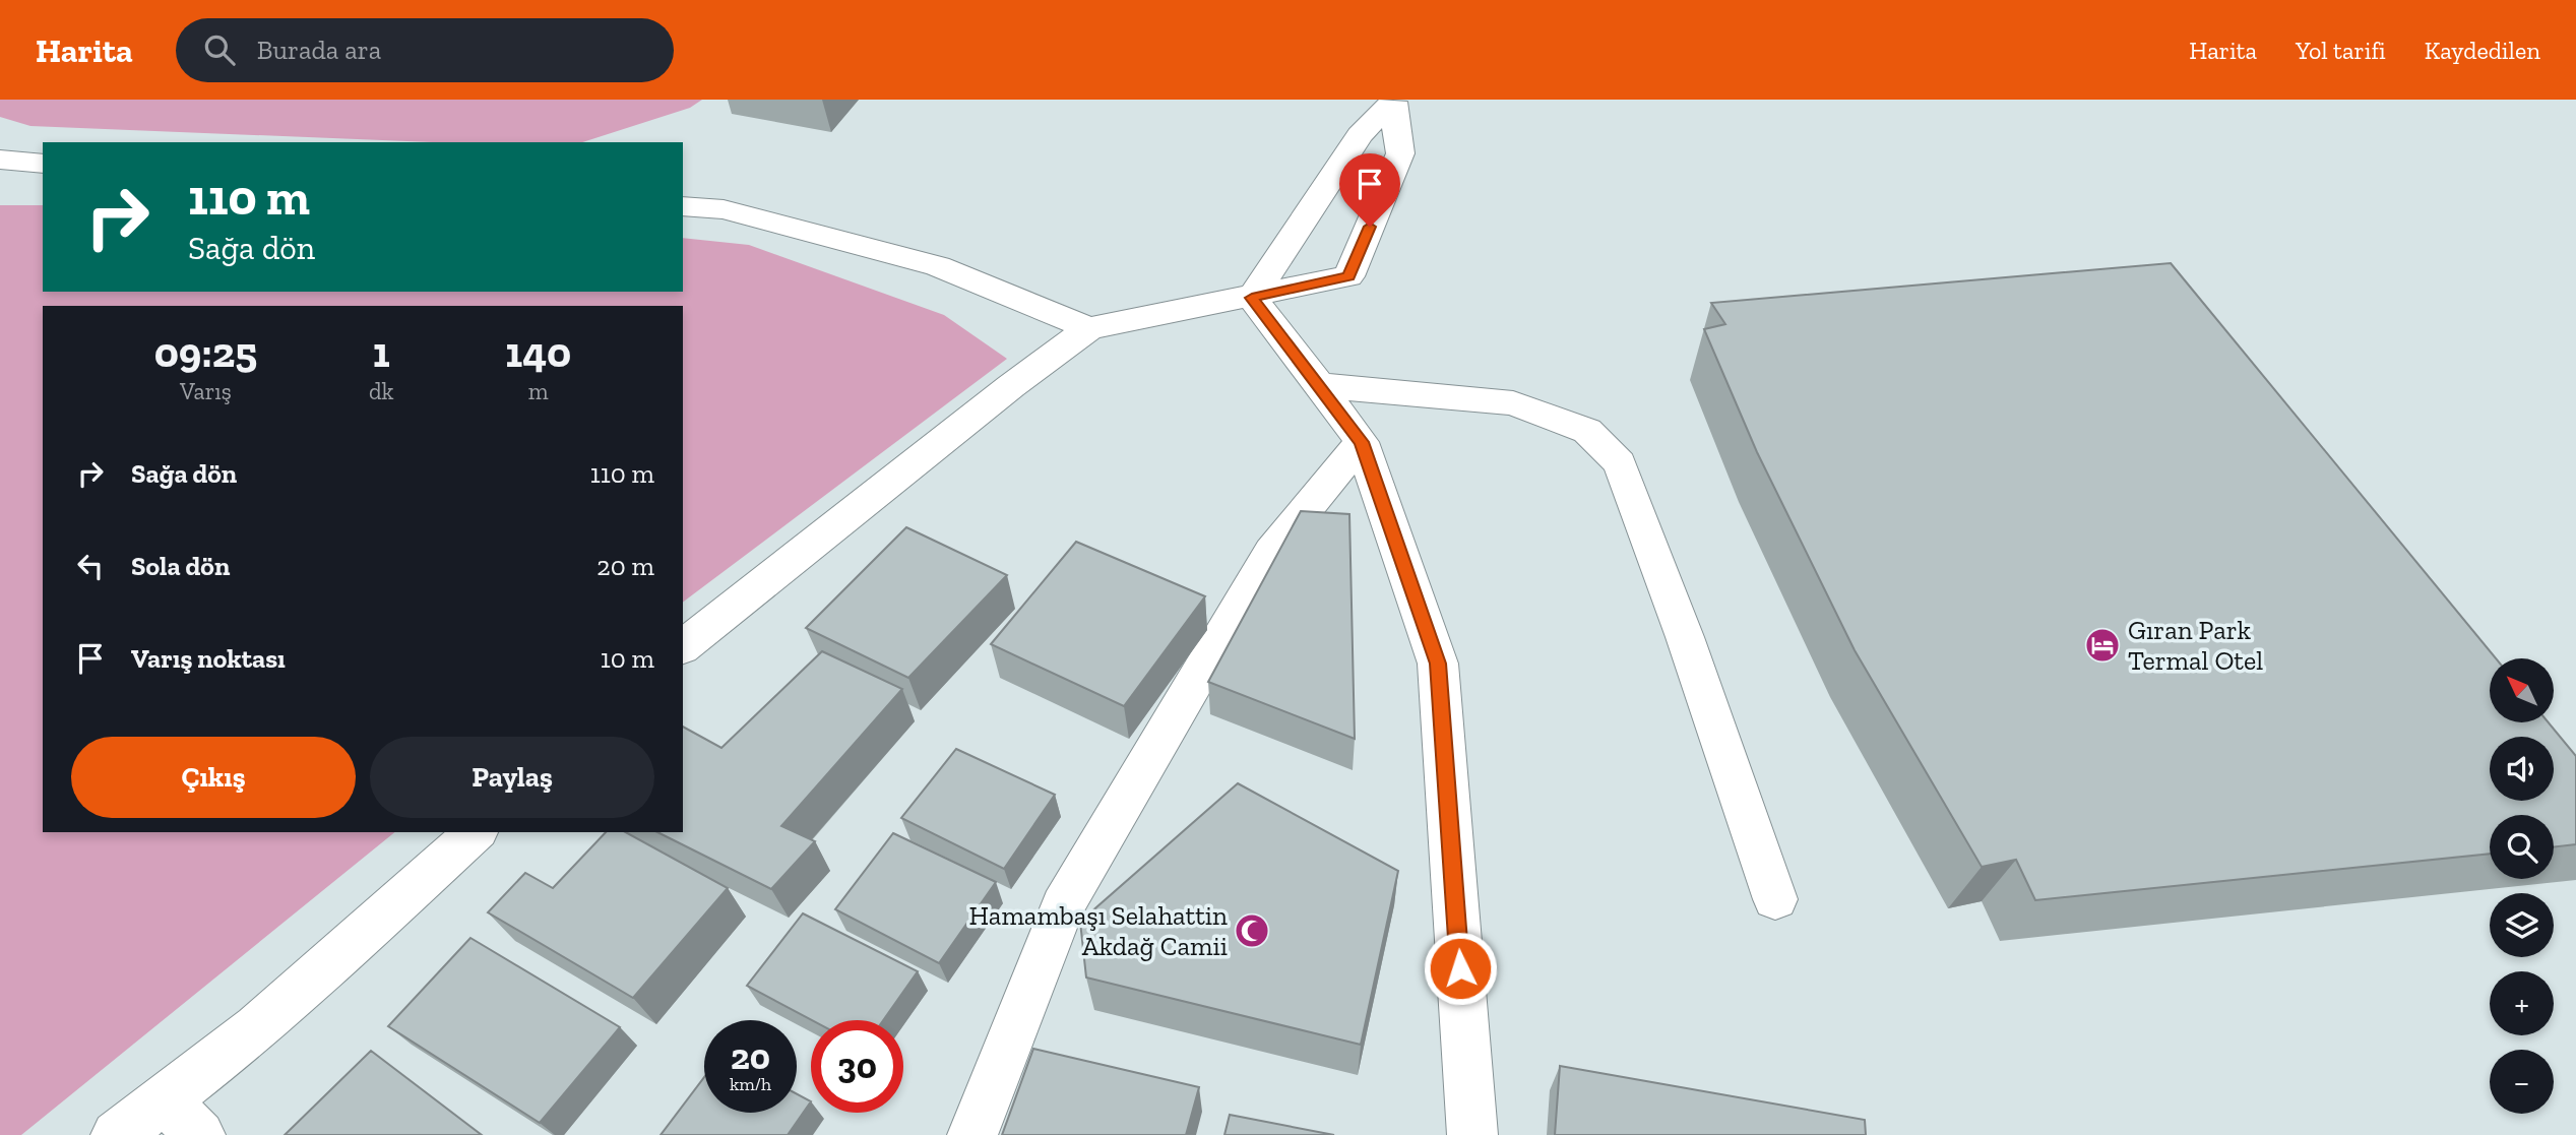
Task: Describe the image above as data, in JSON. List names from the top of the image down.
{
  "places": {
    "hotel": ["Gıran Park Termal Otel"],
    "mosque": ["Hamambaşı Selahattin Akdağ Camii"]
  },
  "north": "top left",
  "page": {
    "header": "Harita",
    "search": "Burada ara",
    "nav": ["Harita", "Yol tarifi", "Kaydedilen"],
    "turn": ["110 m", "Sağa dön"],
    "eta": [
      "09:25",
      "Varış",
      "1",
      "dk",
      "140",
      "m"
    ],
    "list": [
      {
        "name": "Sağa dön",
        "value": "110 m"
      },
      {
        "name": "Sola dön",
        "value": "20 m"
      },
      {
        "name": "Varış noktası",
        "value": "10 m"
      }
    ],
    "map_buttons": ["+", "−"],
    "buttons": ["Çıkış", "Paylaş"],
    "speed": "20 km/h",
    "limit": "30"
  }
}
